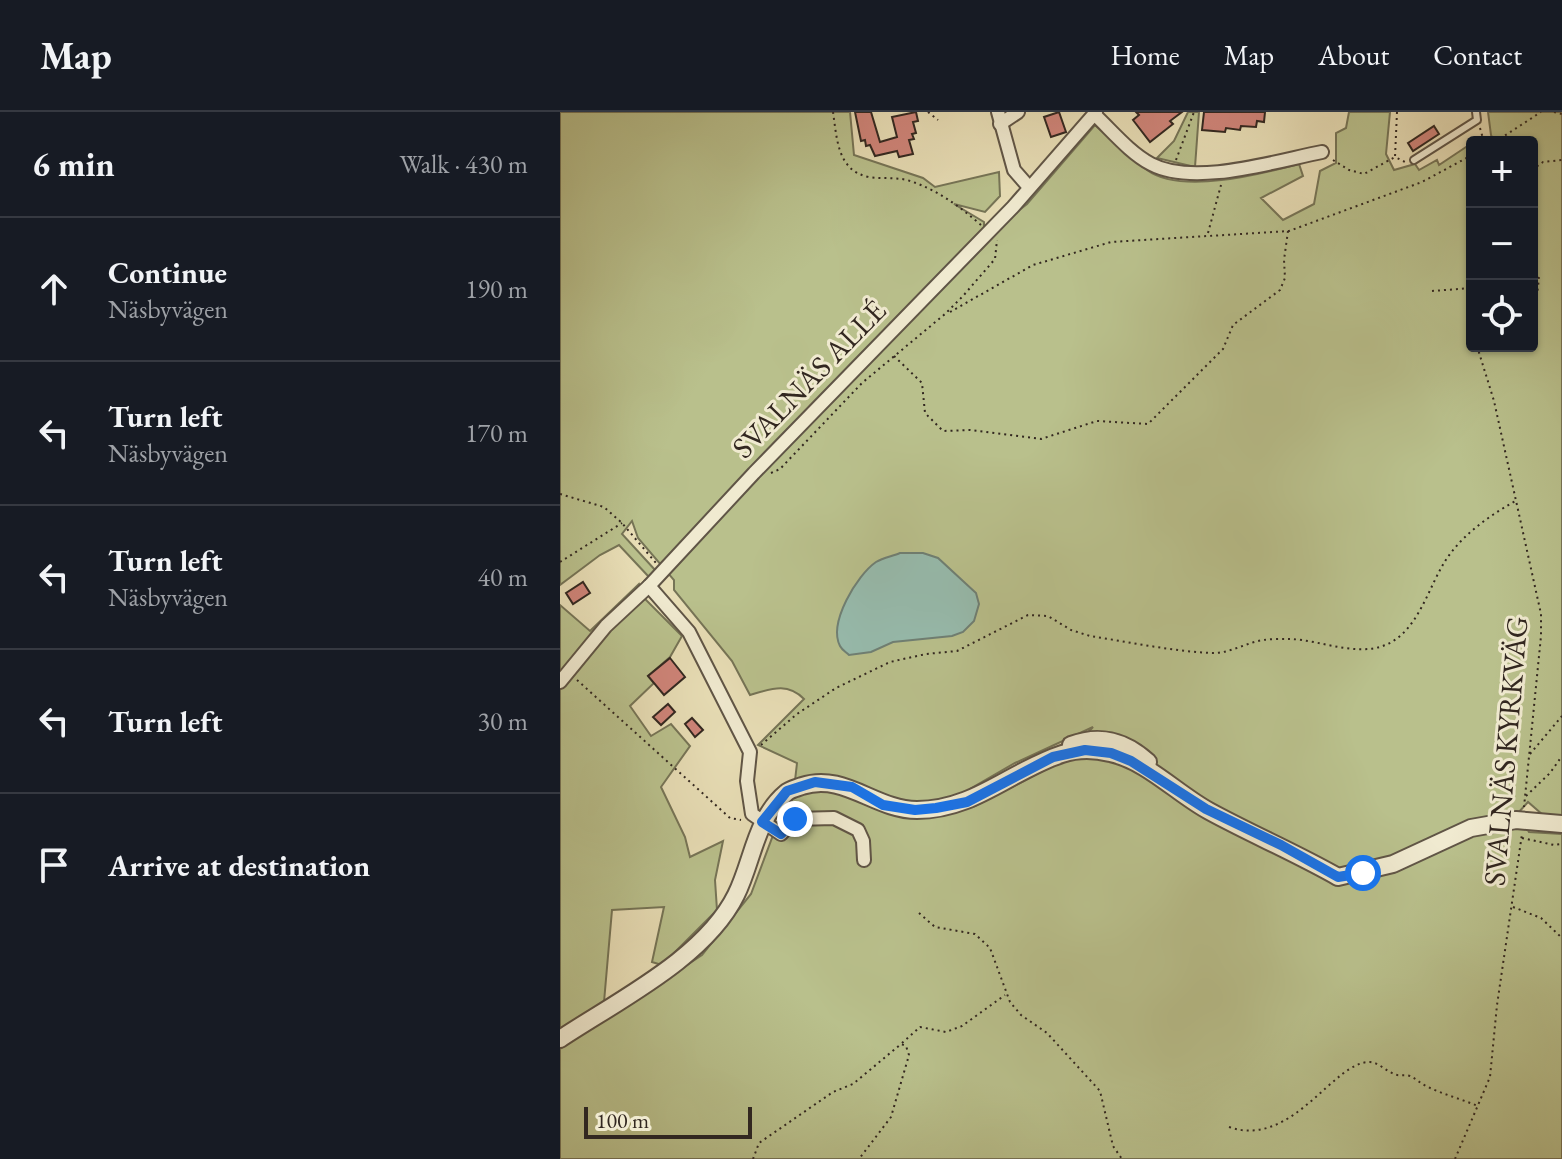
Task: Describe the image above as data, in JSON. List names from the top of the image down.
{
  "streets": {
    "street": ["SVALNÄS ALLÉ"],
    "path": ["SVALNÄS KYRKVÄG"]
  },
  "scale_bar": "100 m",
  "page": {
    "header": "Map",
    "nav": [
      "Home",
      "Map",
      "About",
      "Contact"
    ],
    "heading": ["6 min", "Walk · 430 m"],
    "map_buttons": ["+", "−"],
    "list": [
      ["Continue", "Näsbyvägen", "190 m"],
      ["Turn left", "Näsbyvägen", "170 m"],
      ["Turn left", "Näsbyvägen", "40 m"],
      ["Turn left", "30 m"],
      "Arrive at destination"
    ],
    "scale": "100 m"
  }
}
